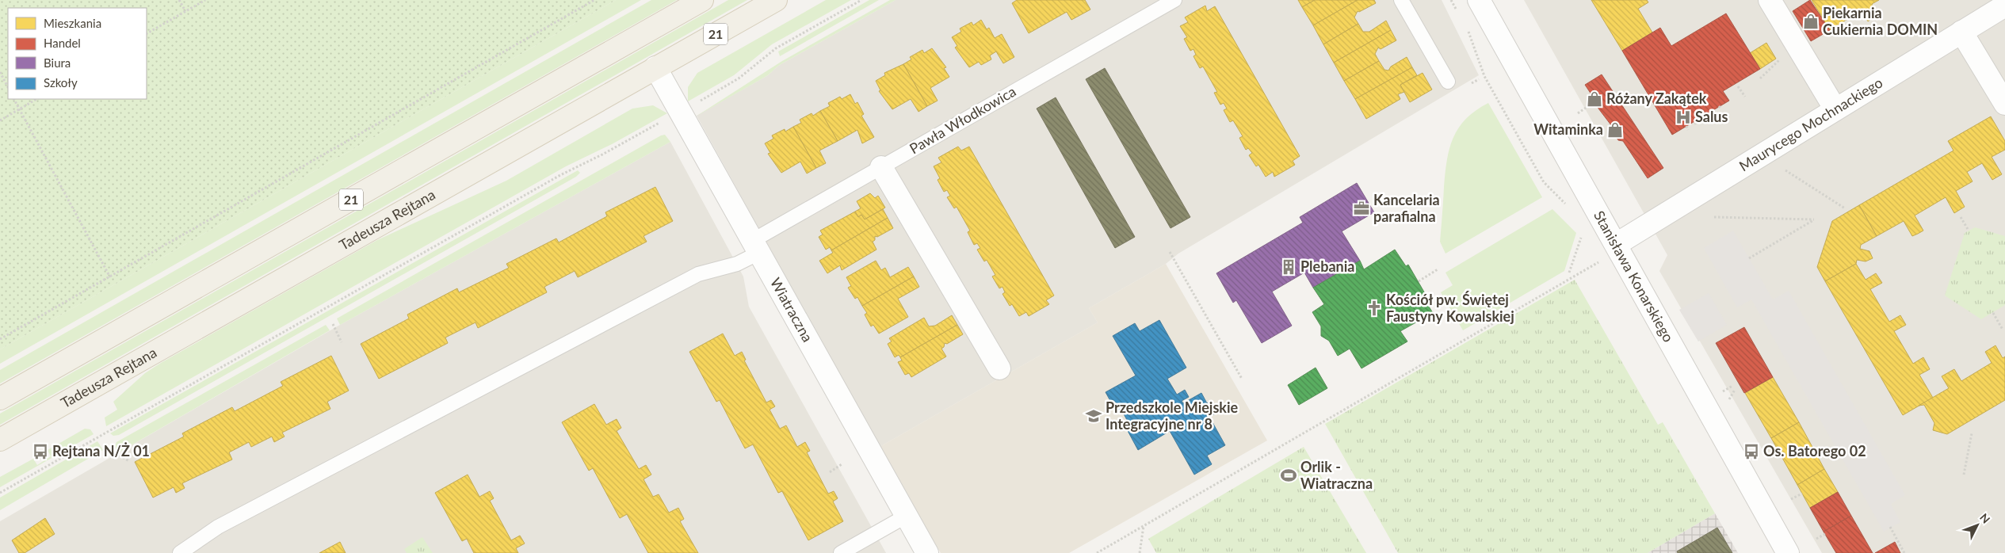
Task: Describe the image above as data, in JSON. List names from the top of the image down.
{
  "streets": {
    "main road": ["21", "Tadeusza Rejtana"],
    "street": ["Maurycego Mochnackiego", "Stanisława Konarskiego", "Wiatraczna"],
    "lane": ["Pawła Włodkowica"]
  },
  "crossings": [
    ["Pawła Włodkowica", "Wiatraczna"],
    ["Maurycego Mochnackiego", "Stanisława Konarskiego"],
    ["Tadeusza Rejtana", "Wiatraczna"]
  ],
  "places": {
    "shop": ["Piekarnia Cukiernia DOMIN", "Różany Zakątek", "Witaminka"],
    "hospital": ["Salus"],
    "office": ["Kancelaria parafialna"],
    "building": ["Plebania"],
    "church": ["Kościół pw. Świętej Faustyny Kowalskiej"],
    "school or university": ["Przedszkole Miejskie Integracyjne nr 8"],
    "bus stop": ["Rejtana N/Ż 01", "Os. Batorego 02"],
    "sports": ["Orlik - Wiatraczna"]
  },
  "legend": [
    "Mieszkania",
    "Handel",
    "Biura",
    "Szkoły"
  ],
  "north": "top right"
}
